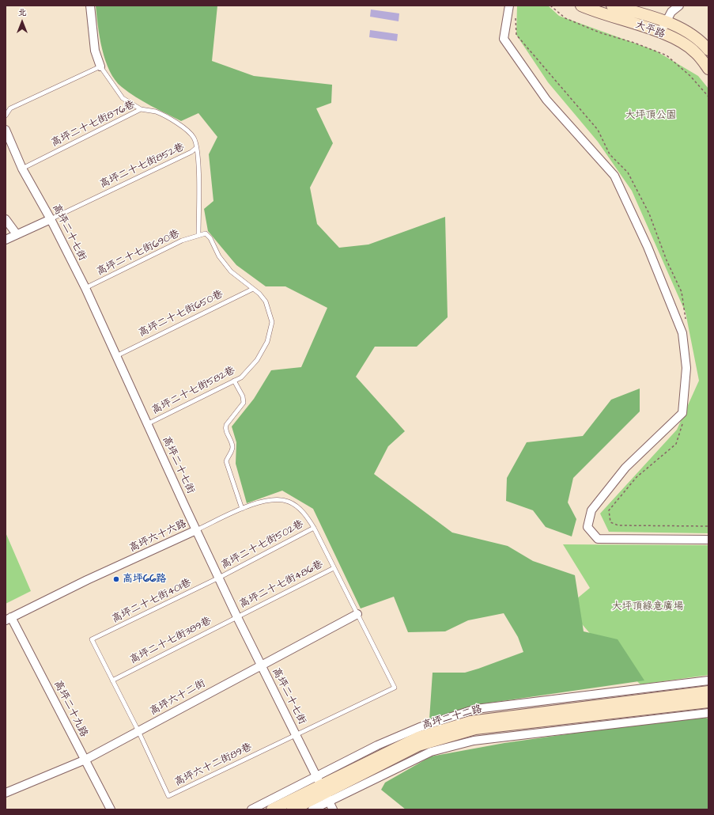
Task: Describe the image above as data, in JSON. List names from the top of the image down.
{
  "streets": {
    "street": [
      "大平路",
      "高坪二十七街",
      "高坪六十六路",
      "高坪六十二街",
      "高坪二十九路",
      "高坪二十二路"
    ],
    "lane": [
      "高坪二十七街876巷",
      "高坪二十七街852巷",
      "高坪二十七街690巷",
      "高坪二十七街650巷",
      "高坪二十七街582巷",
      "高坪二十七街502巷",
      "高坪二十七街486巷",
      "高坪二十七街401巷",
      "高坪二十七街389巷",
      "高坪六十二街89巷"
    ]
  },
  "crossings": [
    ["高坪二十七街876巷", "高坪二十七街852巷"],
    ["高坪二十七街876巷", "高坪二十七街"],
    ["高坪二十七街852巷", "高坪二十七街"],
    ["高坪二十七街852巷", "高坪二十七街690巷"],
    ["高坪二十七街", "高坪二十七街690巷"],
    ["高坪二十七街", "高坪二十七街650巷"],
    ["高坪二十七街", "高坪二十七街582巷"],
    ["高坪二十七街", "高坪六十六路"],
    ["高坪二十七街", "高坪二十七街502巷"],
    ["高坪二十七街", "高坪二十七街486巷"],
    ["高坪二十七街", "高坪二十七街401巷"],
    ["高坪二十七街", "高坪二十七街389巷"],
    ["高坪二十七街", "高坪六十二街"],
    ["高坪二十七街", "高坪二十二路"],
    ["高坪二十七街", "高坪六十二街89巷"],
    ["高坪二十七街650巷", "高坪二十七街582巷"],
    ["高坪六十六路", "高坪二十七街502巷"],
    ["高坪六十六路", "高坪二十七街486巷"],
    ["高坪六十六路", "高坪六十二街"],
    ["高坪六十六路", "高坪二十九路"],
    ["高坪六十六路", "高坪六十二街89巷"],
    ["高坪二十七街502巷", "高坪二十七街401巷"],
    ["高坪二十七街486巷", "高坪二十七街389巷"],
    ["高坪二十七街401巷", "高坪二十七街389巷"],
    ["高坪六十二街", "高坪二十九路"],
    ["高坪六十二街", "高坪六十二街89巷"]
  ],
  "parks": ["大坪頂公園", "大坪頂綠意廣場"],
  "places": ["高坪66路"],
  "north": "top"
}
